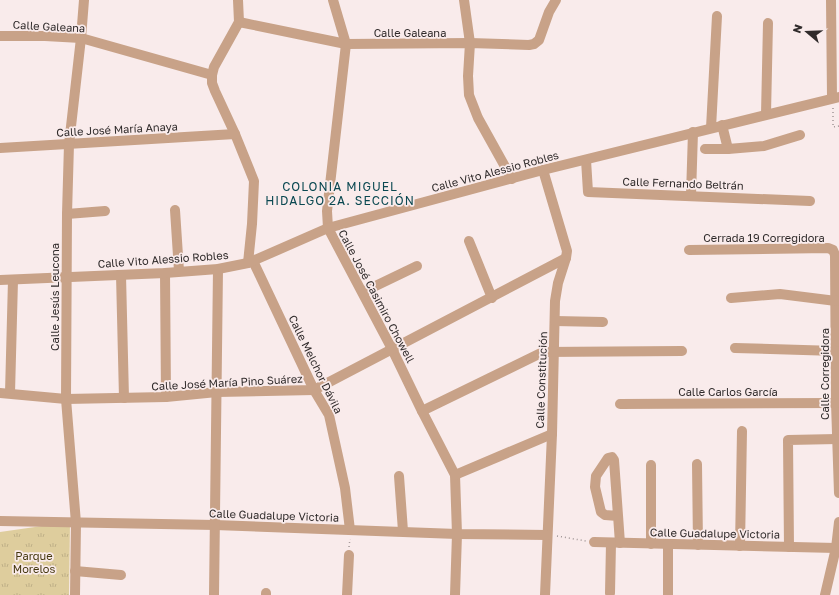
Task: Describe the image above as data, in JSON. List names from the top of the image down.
{
  "streets": {
    "street": [
      "Calle Galeana",
      "Calle José María Anaya",
      "Calle Vito Alessio Robles",
      "Calle Fernando Beltrán",
      "Cerrada 19 Corregidora",
      "Calle José Casimiro Chowell",
      "Calle Jesús Leucona",
      "Calle Melchor Dávila",
      "Calle Corregidora",
      "Calle Constitución",
      "Calle José María Pino Suárez",
      "Calle Carlos García",
      "Calle Guadalupe Victoria"
    ]
  },
  "crossings": [
    ["Calle Galeana", "Calle José Casimiro Chowell"],
    ["Calle Galeana", "Calle Jesús Leucona"],
    ["Calle José María Anaya", "Calle Jesús Leucona"],
    ["Calle Vito Alessio Robles", "Calle Fernando Beltrán"],
    ["Calle Vito Alessio Robles", "Calle José Casimiro Chowell"],
    ["Calle Vito Alessio Robles", "Calle Jesús Leucona"],
    ["Calle Vito Alessio Robles", "Calle Melchor Dávila"],
    ["Calle Vito Alessio Robles", "Calle Constitución"],
    ["Cerrada 19 Corregidora", "Calle Corregidora"],
    ["Calle José Casimiro Chowell", "Calle José María Pino Suárez"],
    ["Calle José Casimiro Chowell", "Calle Guadalupe Victoria"],
    ["Calle Jesús Leucona", "Calle José María Pino Suárez"],
    ["Calle Jesús Leucona", "Calle Guadalupe Victoria"],
    ["Calle Melchor Dávila", "Calle José María Pino Suárez"],
    ["Calle Melchor Dávila", "Calle Guadalupe Victoria"],
    ["Calle Corregidora", "Calle Carlos García"],
    ["Calle Constitución", "Calle José María Pino Suárez"],
    ["Calle Constitución", "Calle Guadalupe Victoria"]
  ],
  "districts": ["COLONIA MIGUEL HIDALGO 2A. SECCIÓN"],
  "parks": ["Parque Morelos"],
  "north": "left"
}
